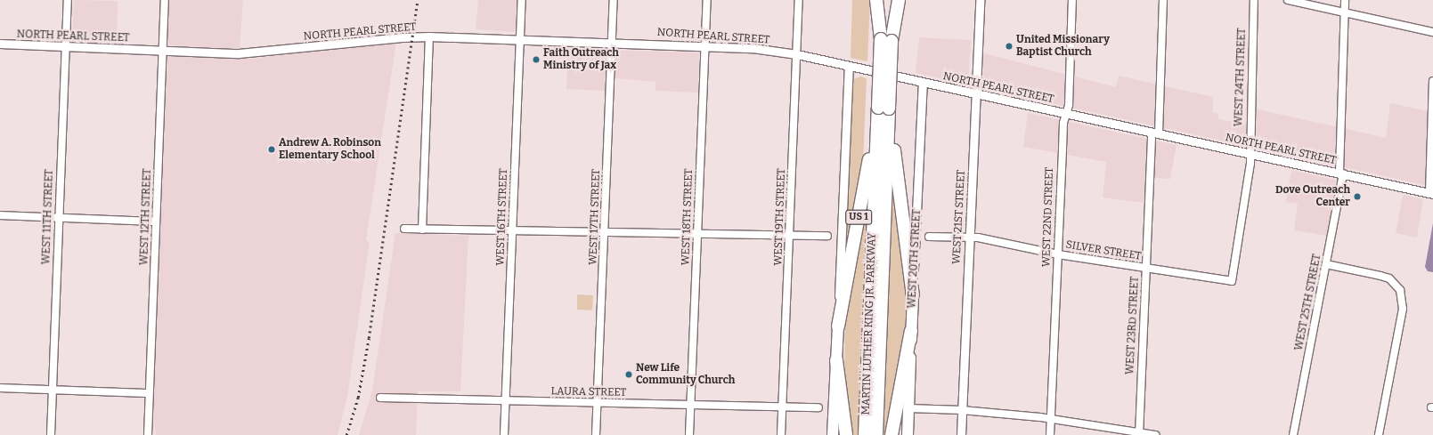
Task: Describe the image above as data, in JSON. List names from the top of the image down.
{
  "streets": {
    "highway": ["US 1", "MARTIN LUTHER KING JR. PARKWAY"],
    "main road": ["WEST 20TH STREET"],
    "street": [
      "NORTH PEARL STREET",
      "WEST 24TH STREET",
      "WEST 11TH STREET",
      "WEST 12TH STREET",
      "WEST 16TH STREET",
      "WEST 17TH STREET",
      "WEST 18TH STREET",
      "WEST 19TH STREET",
      "WEST 21ST STREET",
      "WEST 22ND STREET",
      "SILVER STREET",
      "WEST 25TH STREET",
      "WEST 23RD STREET",
      "LAURA STREET"
    ]
  },
  "crossings": [
    ["NORTH PEARL STREET", "WEST 24TH STREET"],
    ["NORTH PEARL STREET", "WEST 11TH STREET"],
    ["NORTH PEARL STREET", "WEST 12TH STREET"],
    ["NORTH PEARL STREET", "WEST 16TH STREET"],
    ["NORTH PEARL STREET", "WEST 17TH STREET"],
    ["NORTH PEARL STREET", "WEST 18TH STREET"],
    ["NORTH PEARL STREET", "WEST 19TH STREET"],
    ["NORTH PEARL STREET", "WEST 21ST STREET"],
    ["NORTH PEARL STREET", "WEST 22ND STREET"],
    ["NORTH PEARL STREET", "WEST 20TH STREET"],
    ["NORTH PEARL STREET", "WEST 25TH STREET"],
    ["NORTH PEARL STREET", "WEST 23RD STREET"],
    ["WEST 24TH STREET", "SILVER STREET"],
    ["WEST 16TH STREET", "LAURA STREET"],
    ["WEST 17TH STREET", "LAURA STREET"],
    ["WEST 18TH STREET", "LAURA STREET"],
    ["WEST 19TH STREET", "LAURA STREET"],
    ["US 1", "MARTIN LUTHER KING JR. PARKWAY"],
    ["WEST 21ST STREET", "SILVER STREET"],
    ["WEST 22ND STREET", "SILVER STREET"],
    ["SILVER STREET", "WEST 23RD STREET"]
  ],
  "places": [
    "United Missionary Baptist Church",
    "Faith Outreach Ministry of Jax",
    "Andrew A. Robinson Elementary School",
    "Dove Outreach Center",
    "New Life Community Church"
  ]
}
